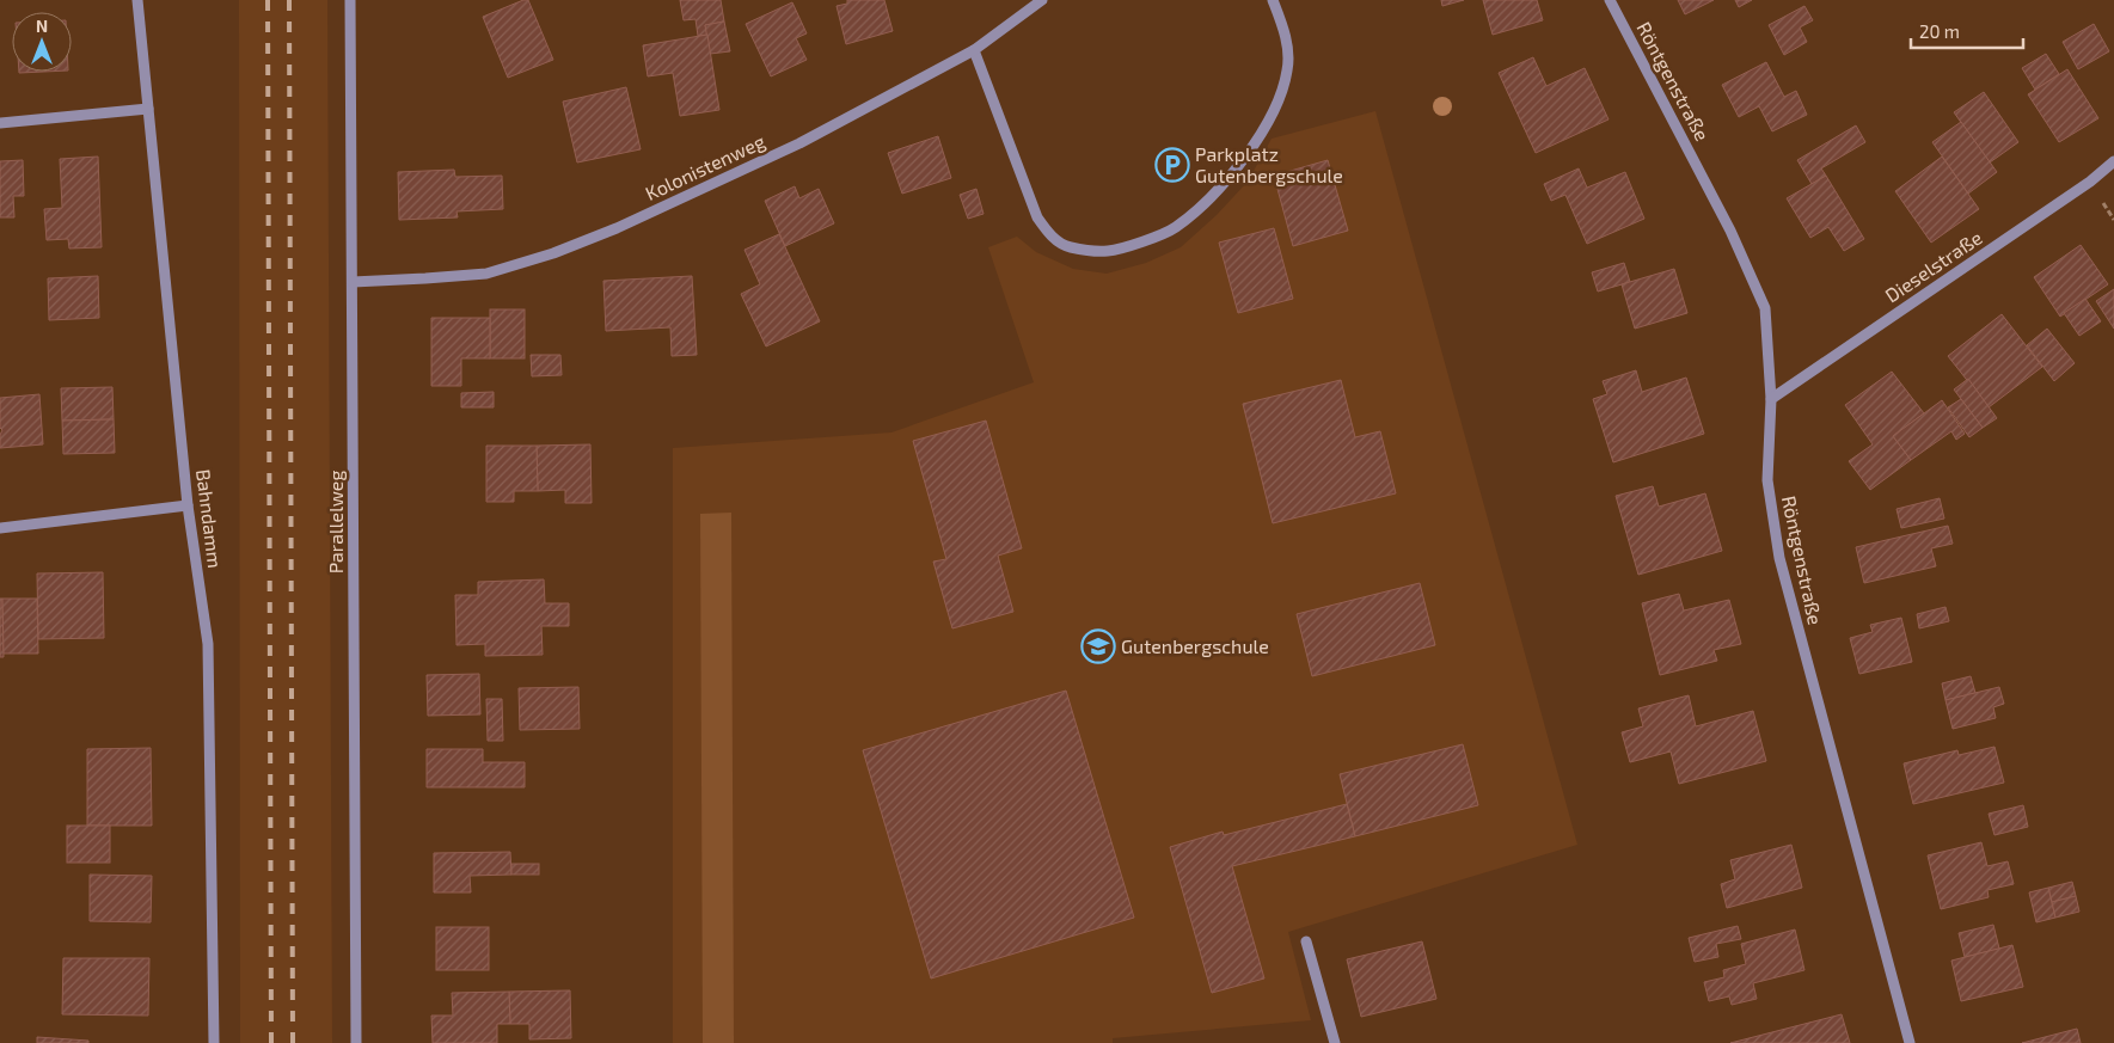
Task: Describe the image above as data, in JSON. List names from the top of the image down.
{
  "streets": {
    "street": [
      "Röntgenstraße",
      "Kolonistenweg",
      "Dieselstraße",
      "Bahndamm",
      "Parallelweg"
    ]
  },
  "crossings": [
    ["Röntgenstraße", "Dieselstraße"],
    ["Kolonistenweg", "Parallelweg"]
  ],
  "places": {
    "parking": ["Parkplatz Gutenbergschule"],
    "school or university": ["Gutenbergschule"]
  },
  "scale_bar": "20 m",
  "north": "top"
}
